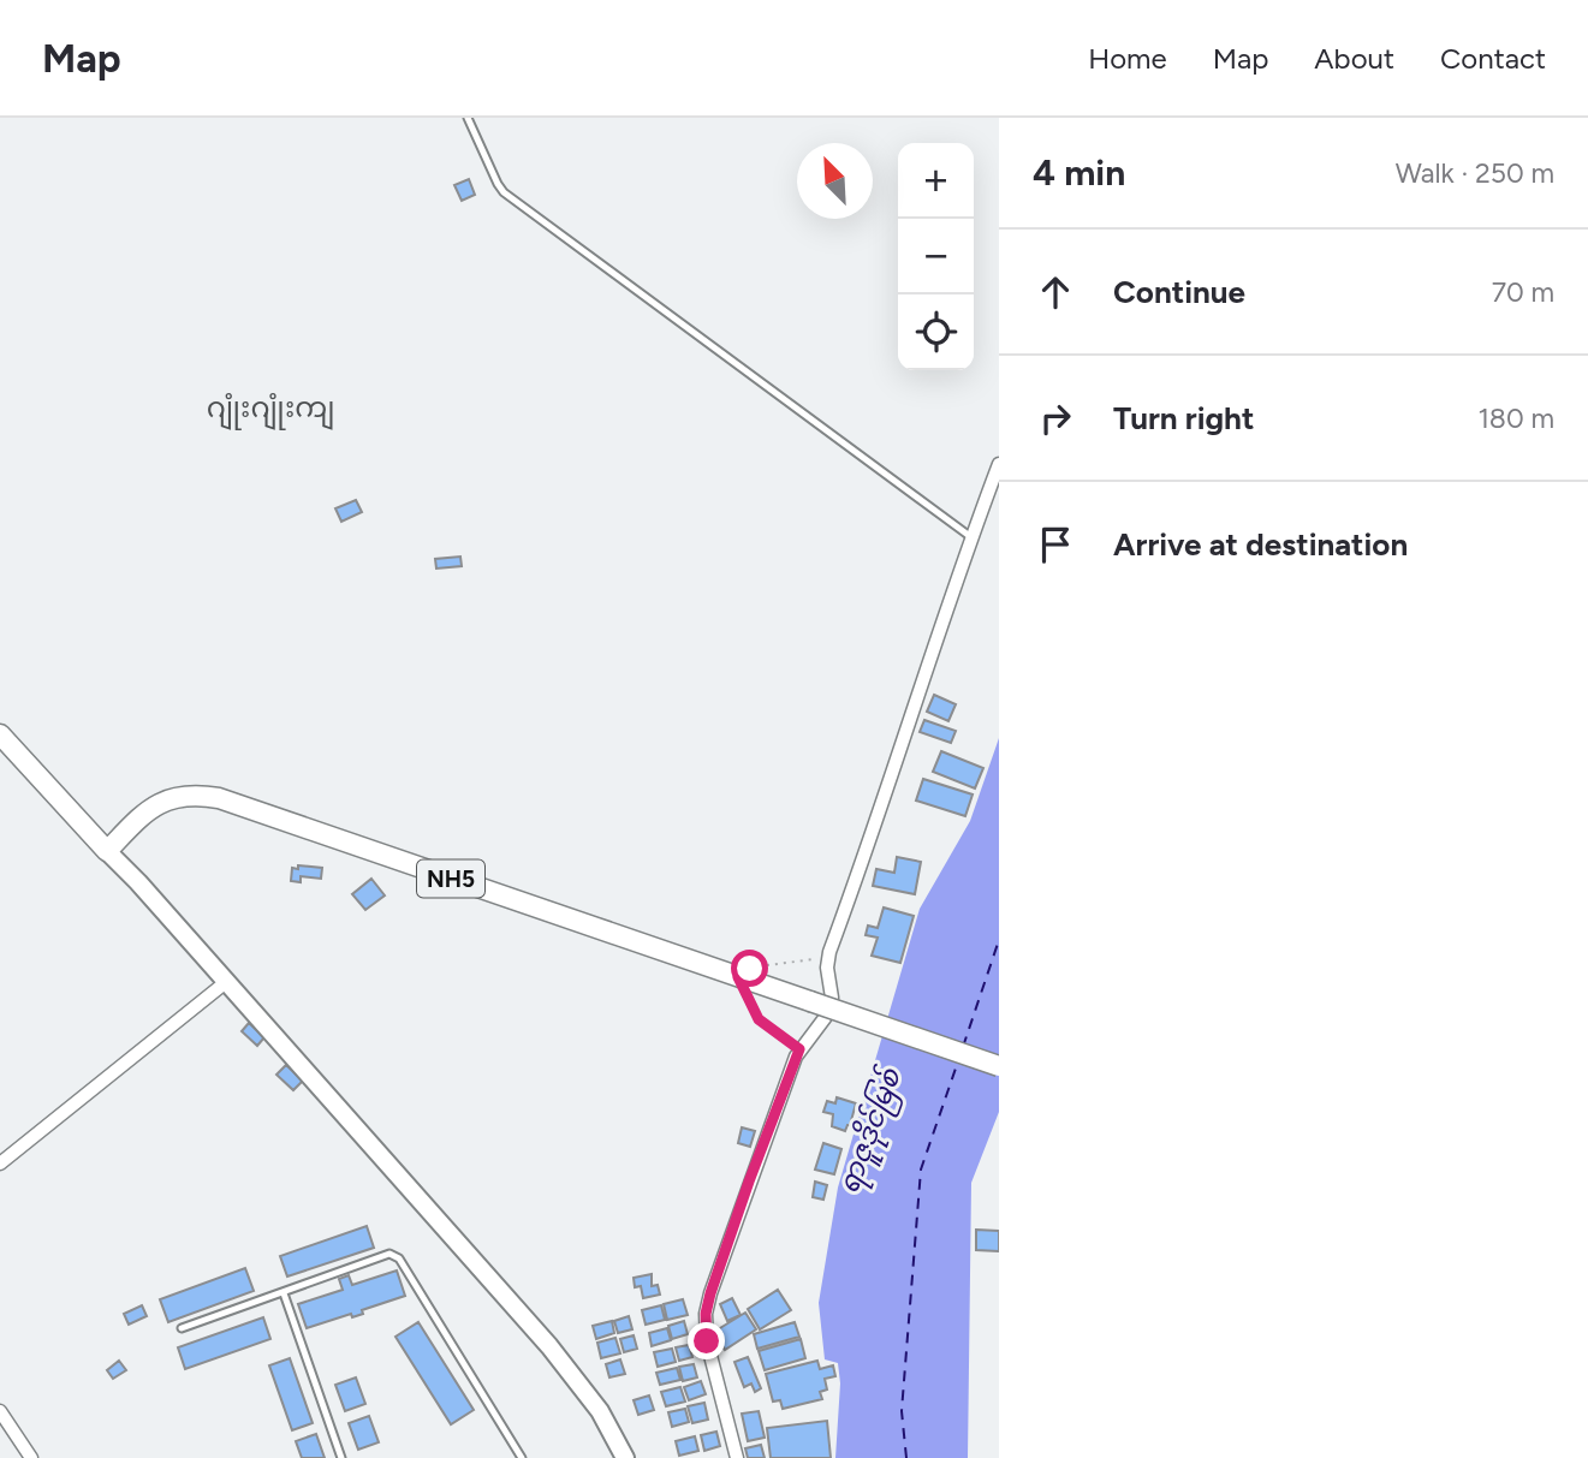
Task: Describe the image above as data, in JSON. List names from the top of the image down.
{
  "streets": {
    "highway": ["NH5"]
  },
  "districts": ["ဂျုံးဂျုံးကျ"],
  "water": ["ရာဇူဒိုင်မြစ်"],
  "north": "top left",
  "page": {
    "header": "Map",
    "nav": [
      "Home",
      "Map",
      "About",
      "Contact"
    ],
    "heading": ["4 min", "Walk · 250 m"],
    "map_buttons": ["+", "−"],
    "list": [
      ["Continue", "70 m"],
      ["Turn right", "180 m"],
      "Arrive at destination"
    ]
  }
}
